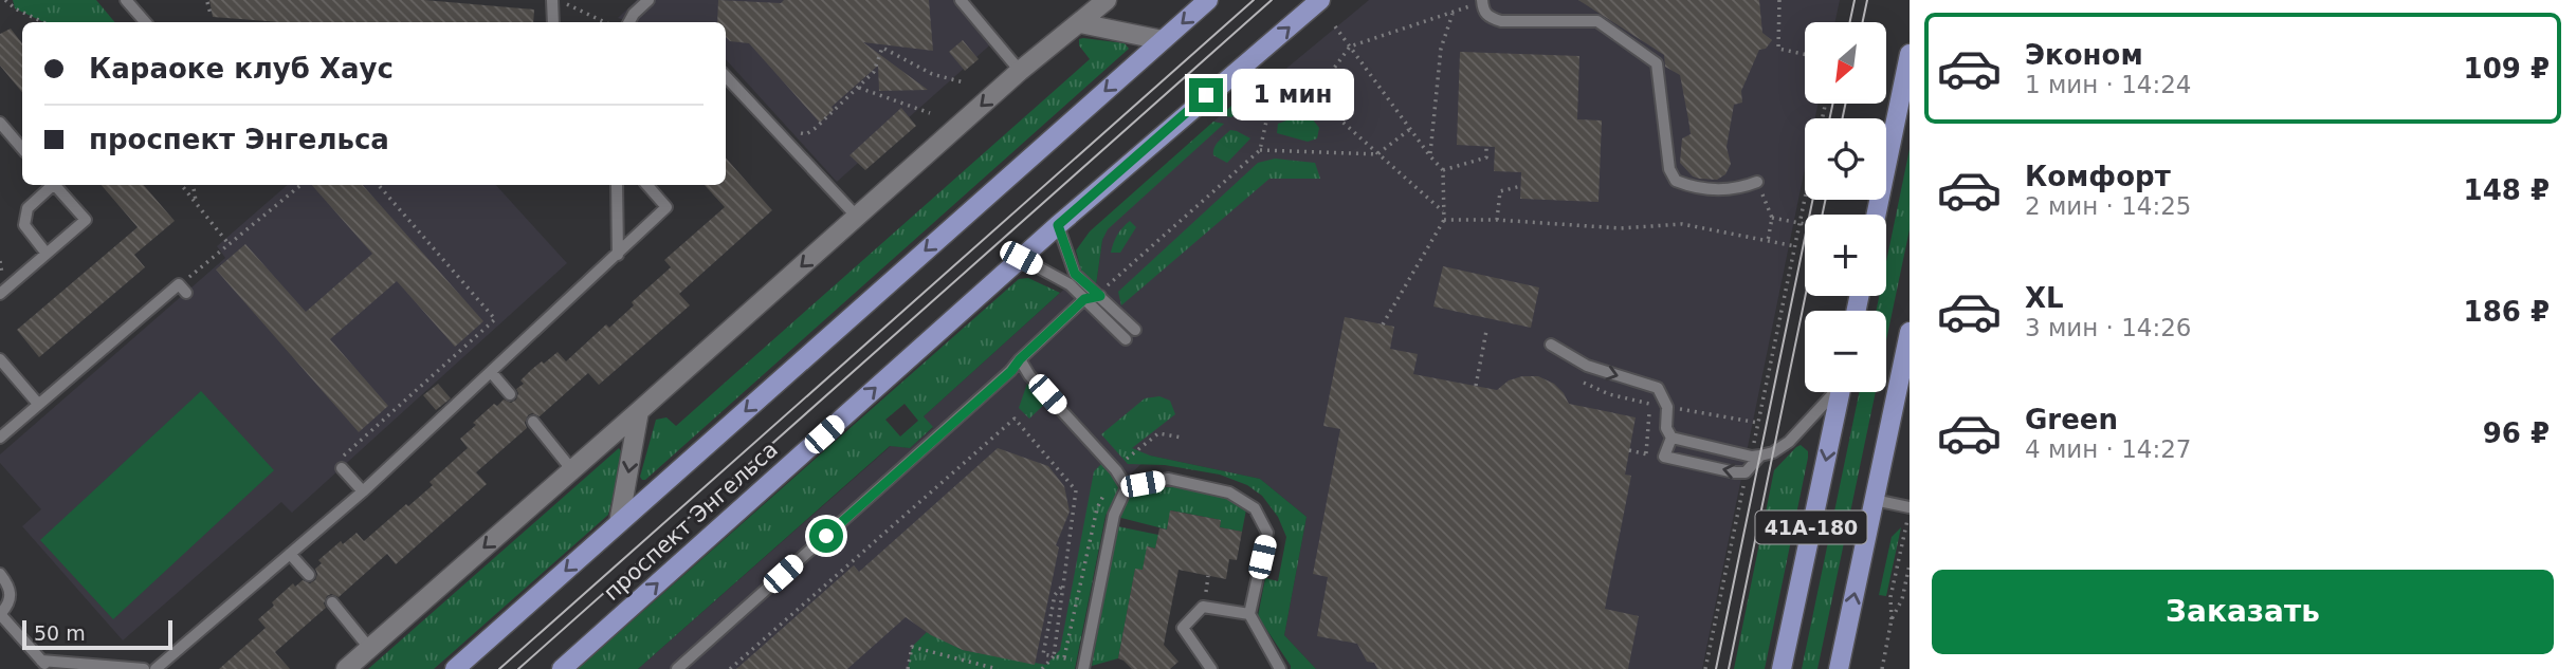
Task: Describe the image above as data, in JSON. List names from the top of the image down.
{
  "streets": {
    "main road": ["проспект Энгельса", "41А-180"]
  },
  "scale_bar": "50 m",
  "north": "bottom left",
  "page": {
    "list": [
      {
        "name": "Эконом",
        "note": "1 мин · 14:24",
        "value": "109 ₽"
      },
      {
        "name": "Комфорт",
        "note": "2 мин · 14:25",
        "value": "148 ₽"
      },
      {
        "name": "XL",
        "note": "3 мин · 14:26",
        "value": "186 ₽"
      },
      {
        "name": "Green",
        "note": "4 мин · 14:27",
        "value": "96 ₽"
      }
    ],
    "map_buttons": ["+", "−"],
    "banner": ["Караоке клуб Хаус", "проспект Энгельса"],
    "bubble": "1 мин",
    "buttons": "Заказать",
    "scale": "50 m"
  }
}
